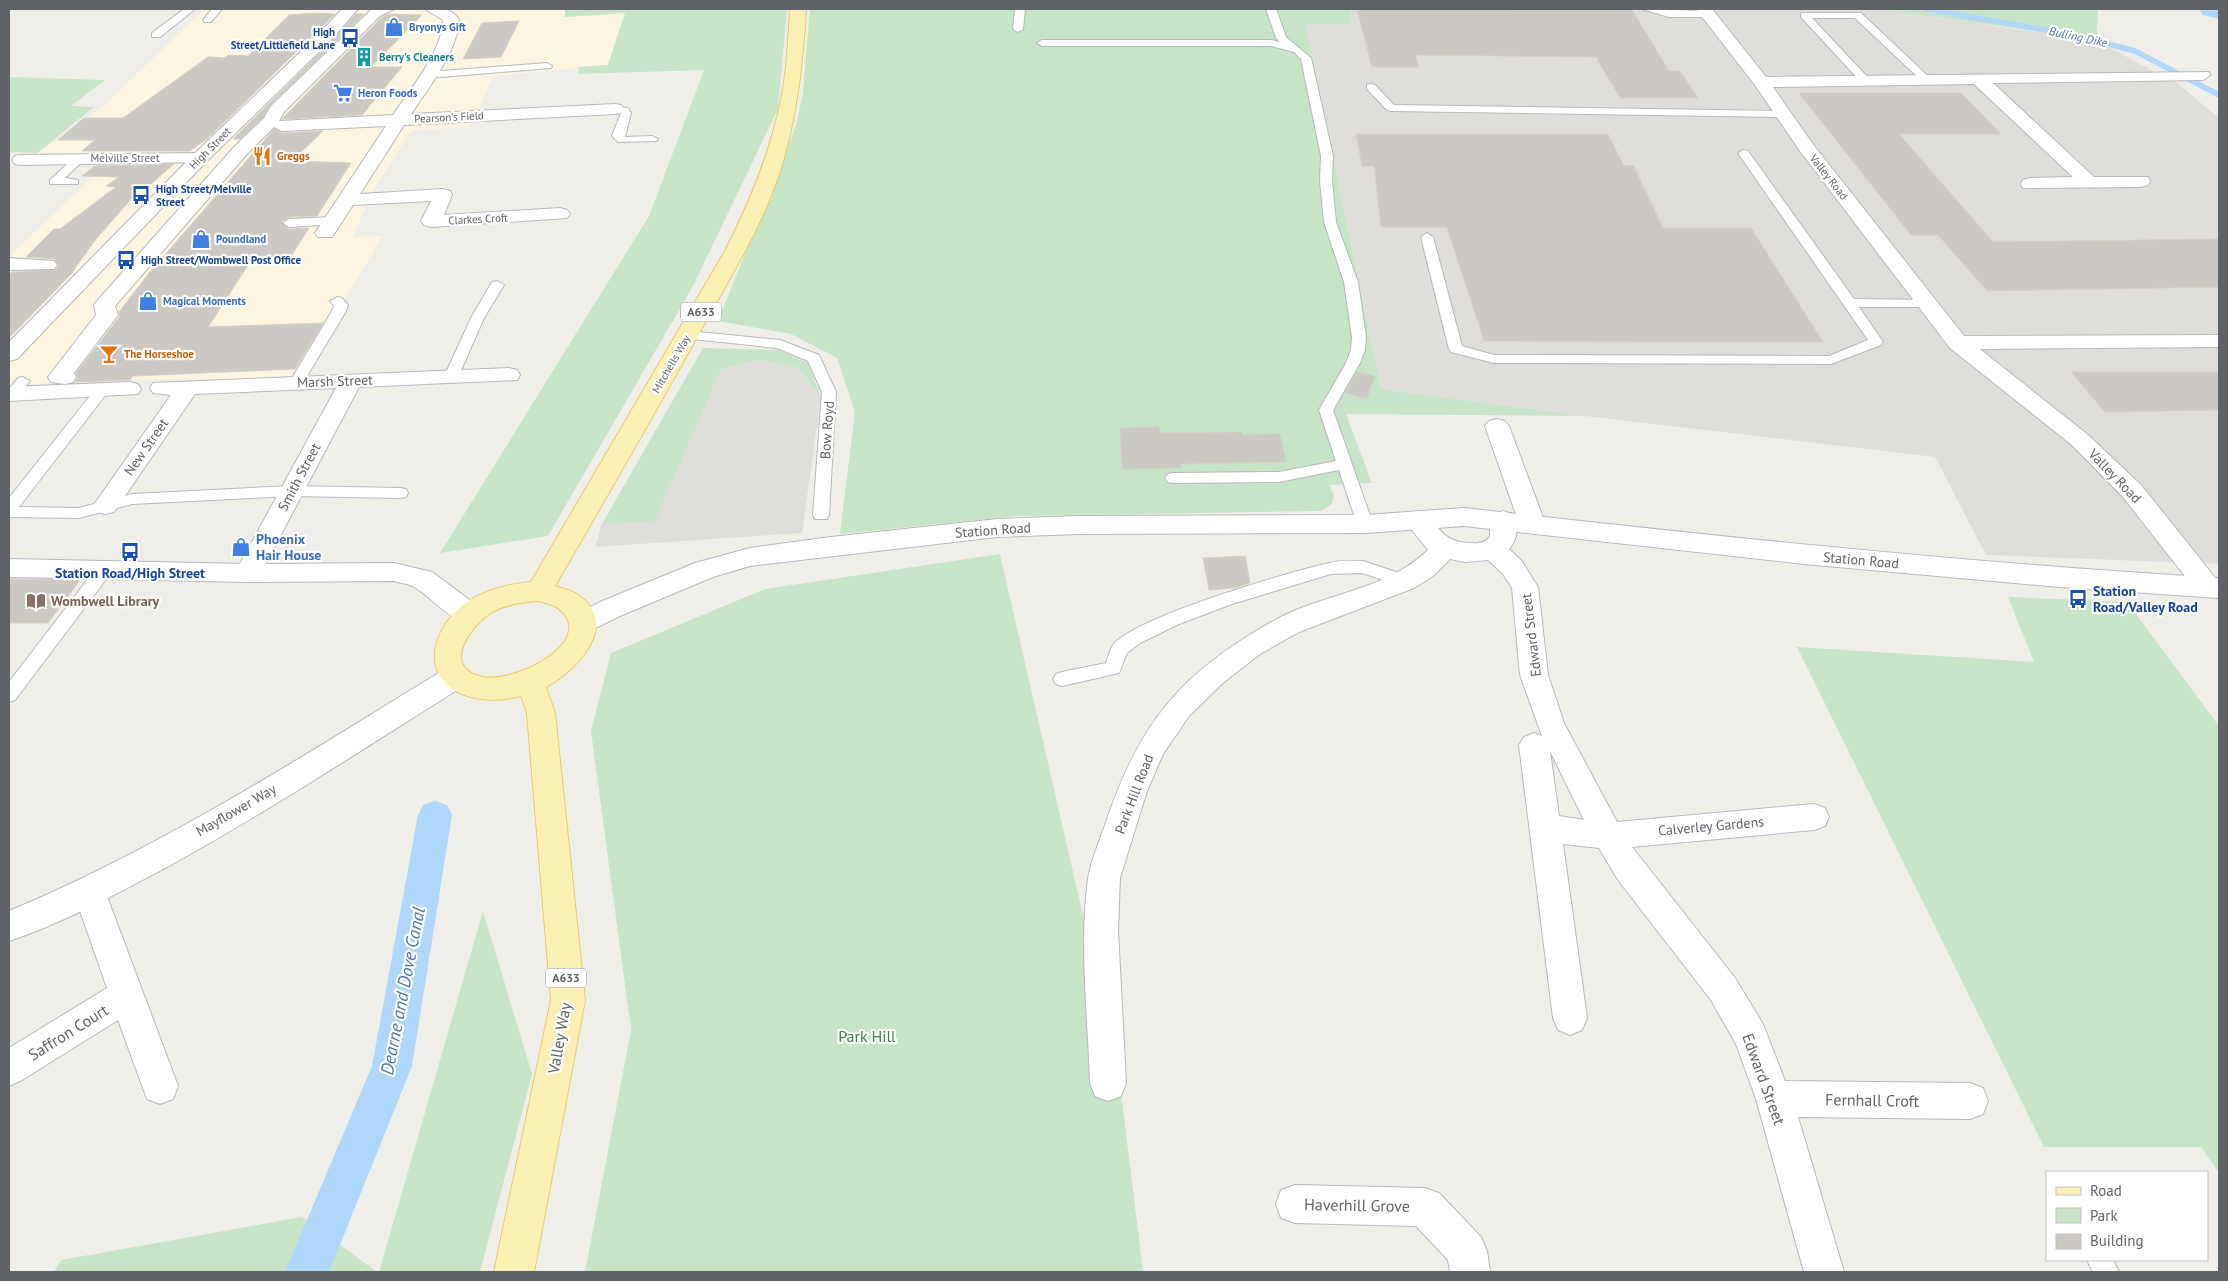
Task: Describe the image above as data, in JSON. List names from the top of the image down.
{
  "streets": {
    "main road": ["A633", "Mitchells Way", "Valley Way"],
    "street": [
      "Pearson's Field",
      "High Street",
      "Melville Street",
      "Valley Road",
      "Clarkes Croft",
      "Marsh Street",
      "New Street",
      "Smith Street",
      "Station Road",
      "Edward Street",
      "Park Hill Road",
      "Mayflower Way",
      "Calverley Gardens",
      "Saffron Court",
      "Fernhall Croft",
      "Haverhill Grove"
    ],
    "lane": ["Bow Royd"]
  },
  "crossings": [
    ["High Street", "Melville Street"],
    ["Valley Road", "Station Road"],
    ["Mitchells Way", "Bow Royd"],
    ["Mitchells Way", "Station Road"],
    ["Mitchells Way", "Mayflower Way"],
    ["Mitchells Way", "Valley Way"],
    ["Marsh Street", "New Street"],
    ["Marsh Street", "Smith Street"],
    ["Station Road", "Edward Street"],
    ["Station Road", "Park Hill Road"],
    ["Station Road", "Mayflower Way"],
    ["Station Road", "Valley Way"],
    ["Edward Street", "Calverley Gardens"],
    ["Edward Street", "Fernhall Croft"],
    ["Mayflower Way", "Valley Way"]
  ],
  "water": ["Bulling Dike", "Dearne and Dove Canal"],
  "parks": ["Park Hill"],
  "places": {
    "shop": [
      "Bryonys Gift",
      "Poundland",
      "Magical Moments",
      "Phoenix Hair House"
    ],
    "bus stop": [
      "High Street/Littlefield Lane",
      "High Street/Melville Street",
      "High Street/Wombwell Post Office",
      "Station Road/High Street",
      "Station Road/Valley Road"
    ],
    "building": ["Berry's Cleaners"],
    "supermarket": ["Heron Foods"],
    "restaurant": ["Greggs"],
    "bar": ["The Horseshoe"],
    "library": ["Wombwell Library"]
  },
  "legend": ["Road", "Park", "Building"]
}
